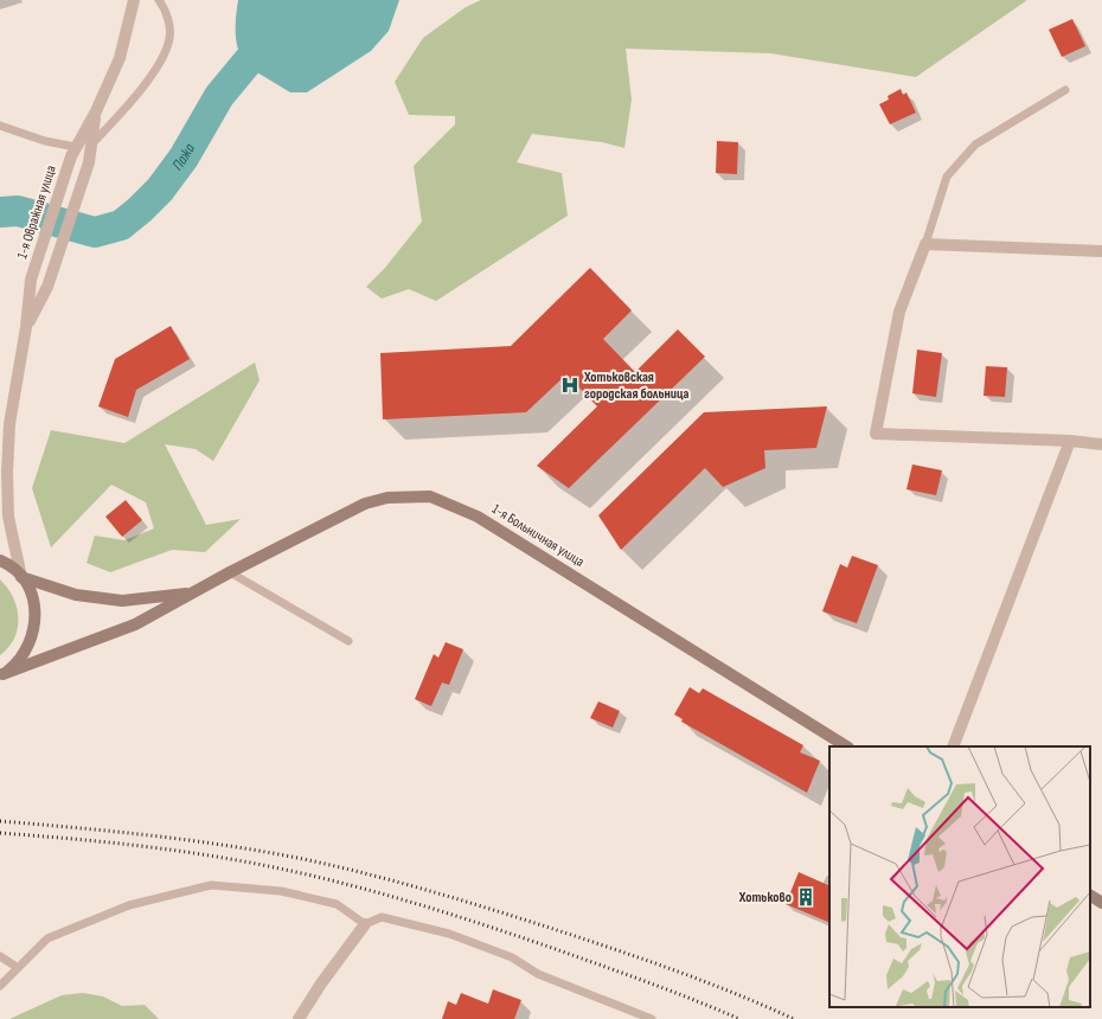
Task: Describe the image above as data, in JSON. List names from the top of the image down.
{
  "streets": {
    "main road": ["1-я Больничная улица"],
    "street": ["1-я Овражная улица"]
  },
  "water": ["Пажа"],
  "places": {
    "hospital": ["Хотьковская городская больница"],
    "building": ["Хотьково"]
  }
}
